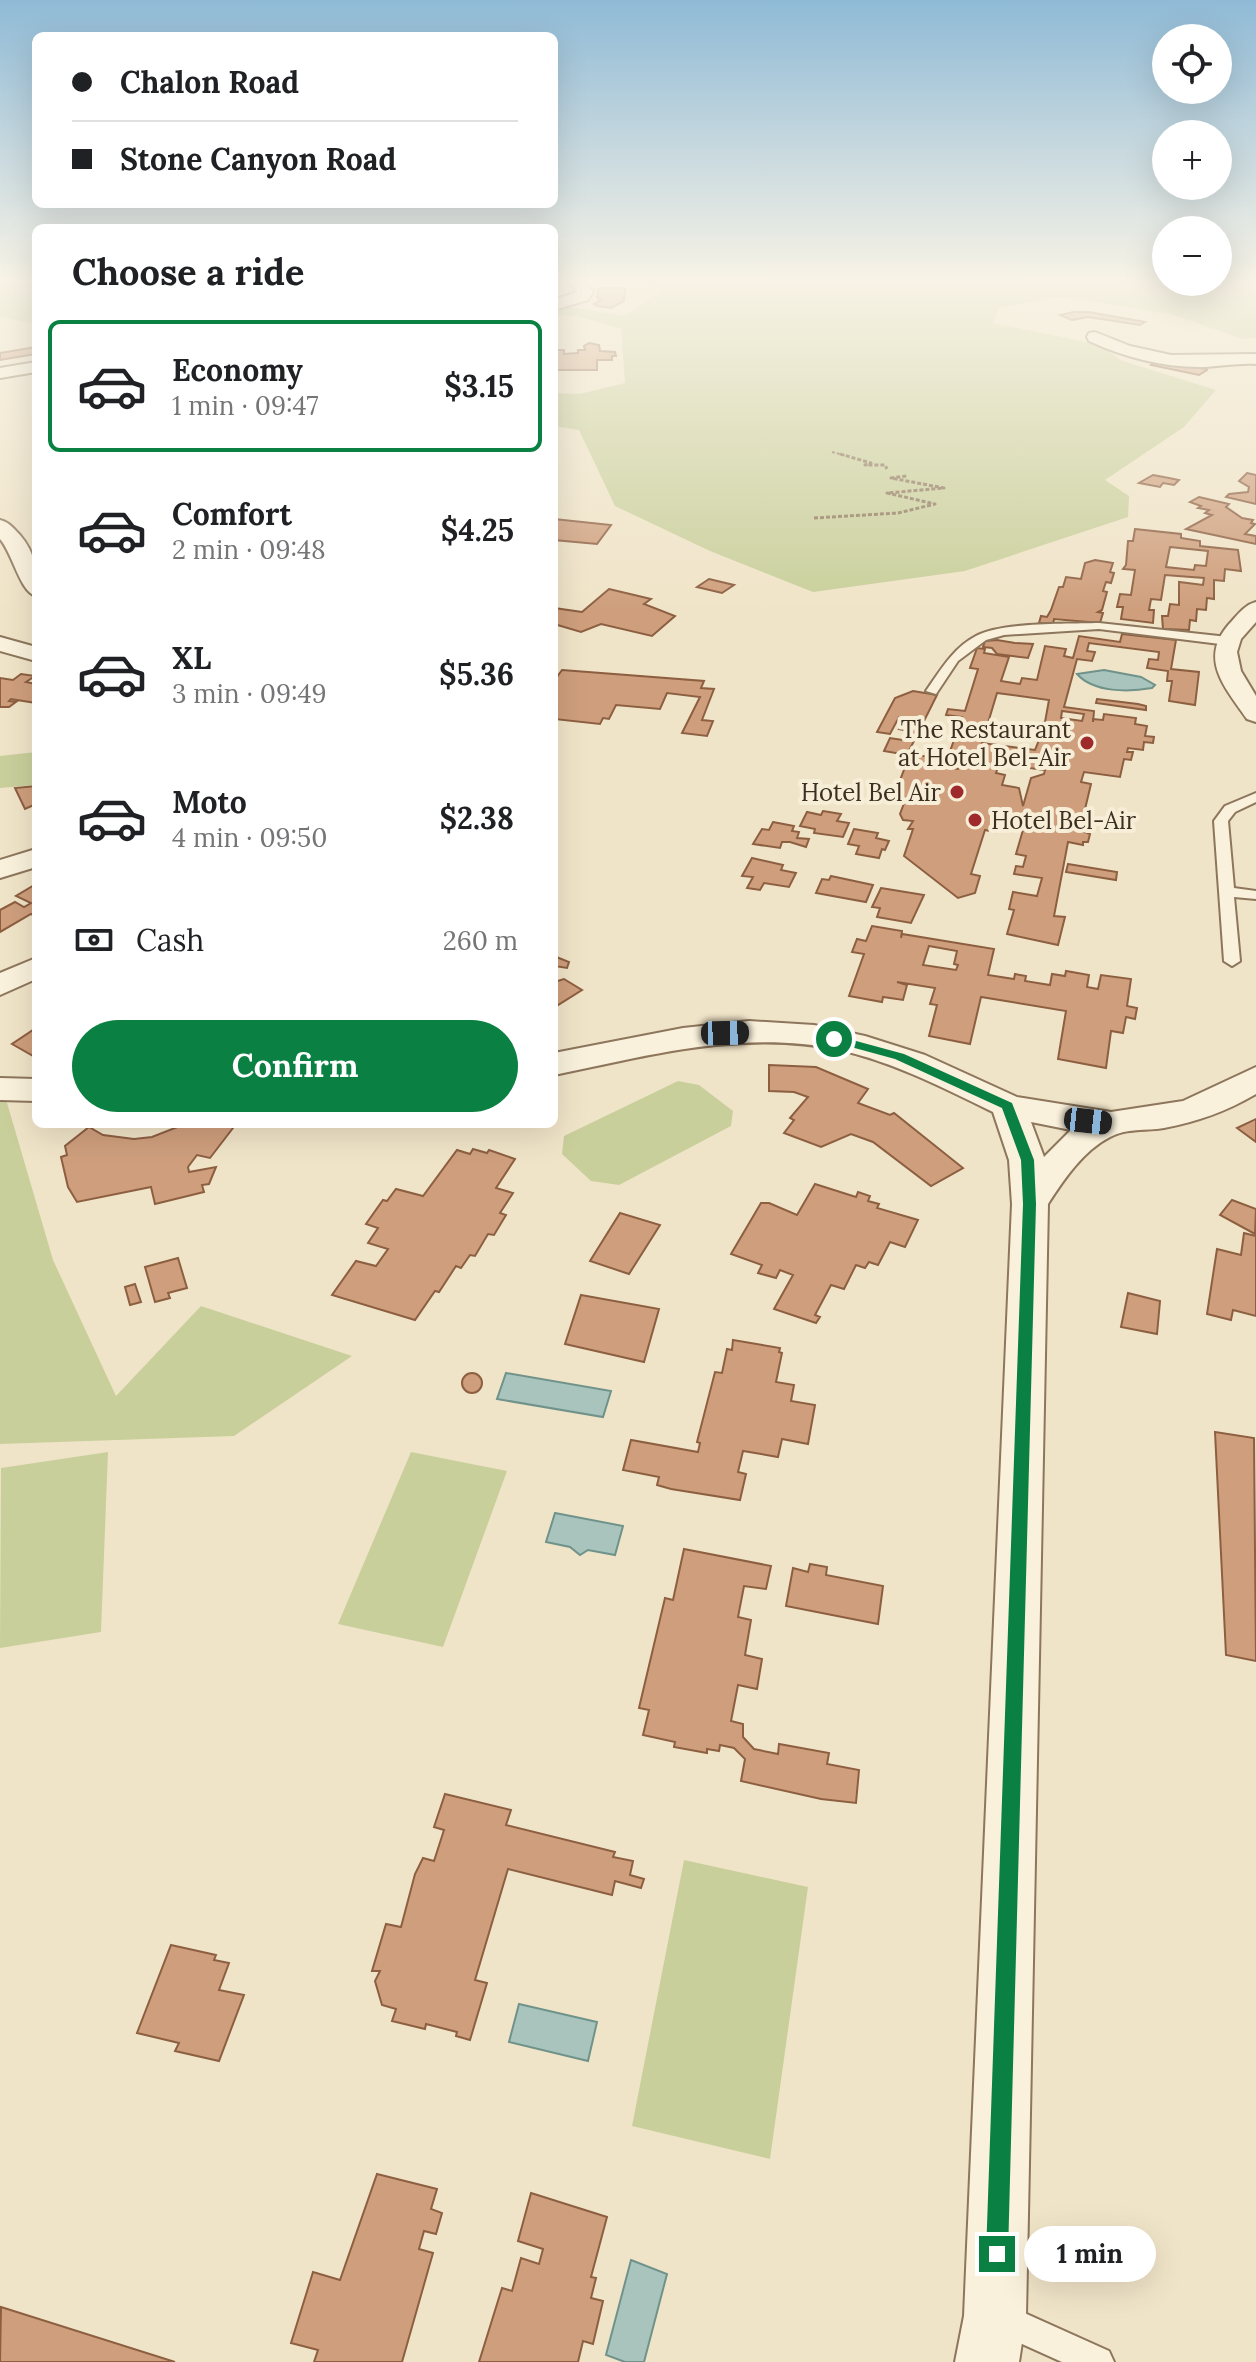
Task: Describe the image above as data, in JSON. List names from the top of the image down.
{
  "places": ["The Restaurant at Hotel Bel-Air", "Hotel Bel Air", "Hotel Bel-Air"],
  "page": {
    "map_buttons": ["+", "−"],
    "banner": ["Chalon Road", "Stone Canyon Road"],
    "heading": "Choose a ride",
    "list": [
      {
        "name": "Economy",
        "note": "1 min · 09:47",
        "value": "$3.15"
      },
      {
        "name": "Comfort",
        "note": "2 min · 09:48",
        "value": "$4.25"
      },
      {
        "name": "XL",
        "note": "3 min · 09:49",
        "value": "$5.36"
      },
      {
        "name": "Moto",
        "note": "4 min · 09:50",
        "value": "$2.38"
      }
    ],
    "pay": ["Cash", "260 m"],
    "buttons": "Confirm",
    "bubble": "1 min"
  }
}
